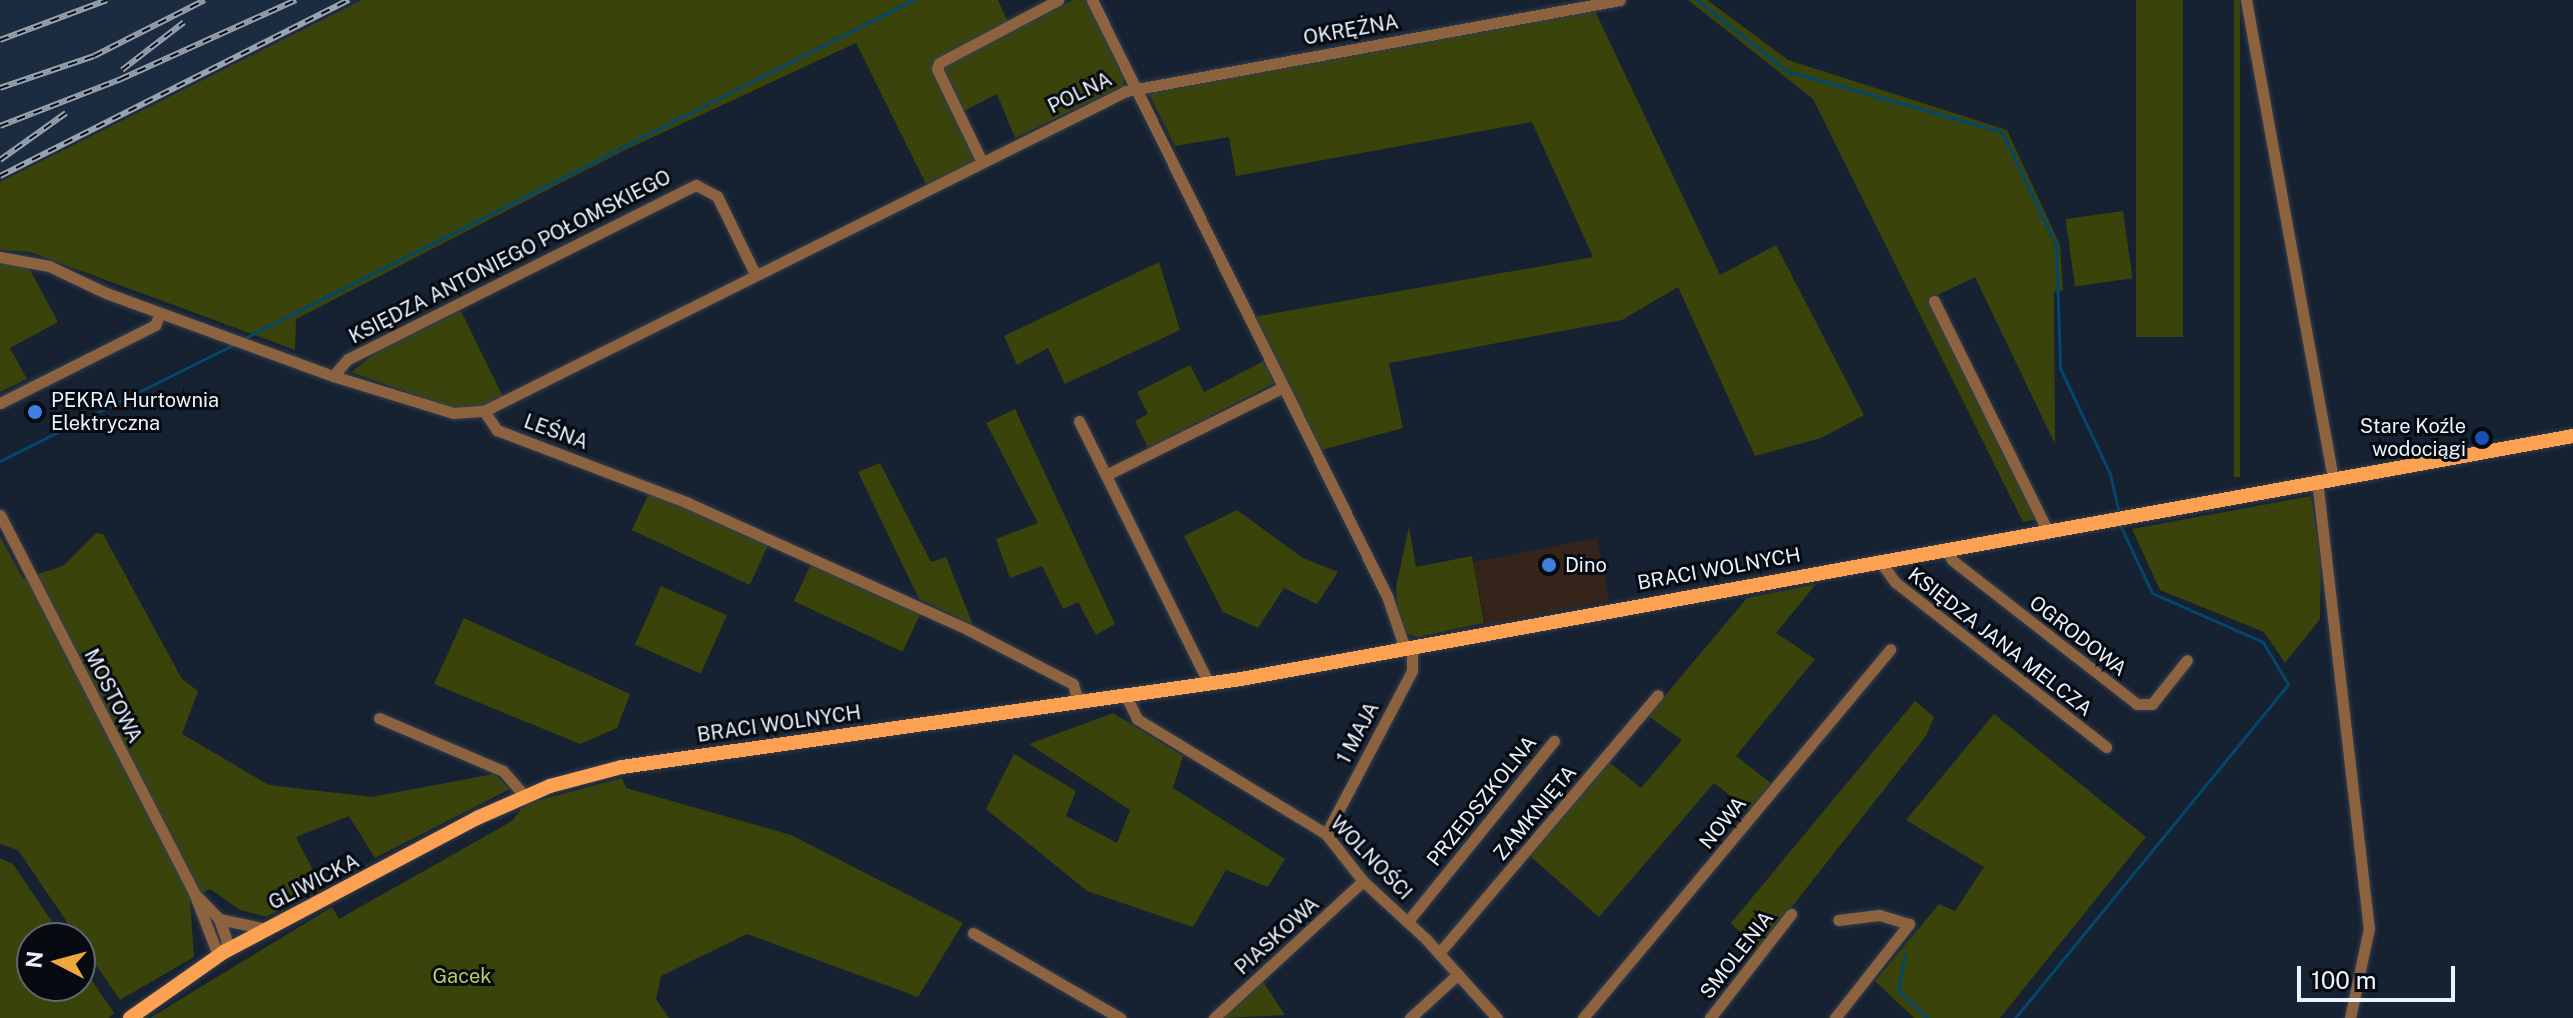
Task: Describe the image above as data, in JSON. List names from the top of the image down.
{
  "streets": {
    "main road": ["BRACI WOLNYCH", "GLIWICKA"],
    "street": [
      "OKRĘŻNA",
      "POLNA",
      "KSIĘDZA ANTONIEGO POŁOMSKIEGO",
      "LEŚNA",
      "OGRODOWA",
      "KSIĘDZA JANA MELCZA",
      "MOSTOWA",
      "1 MAJA",
      "PRZEDSZKOLNA",
      "ZAMKNIĘTA",
      "NOWA",
      "WOLNOŚCI",
      "PIASKOWA",
      "SMOLENIA"
    ]
  },
  "crossings": [
    ["OKRĘŻNA", "POLNA"],
    ["POLNA", "KSIĘDZA ANTONIEGO POŁOMSKIEGO"],
    ["POLNA", "LEŚNA"],
    ["POLNA", "BRACI WOLNYCH"],
    ["POLNA", "1 MAJA"],
    ["LEŚNA", "BRACI WOLNYCH"],
    ["BRACI WOLNYCH", "OGRODOWA"],
    ["BRACI WOLNYCH", "KSIĘDZA JANA MELCZA"],
    ["BRACI WOLNYCH", "1 MAJA"],
    ["BRACI WOLNYCH", "WOLNOŚCI"],
    ["BRACI WOLNYCH", "GLIWICKA"],
    ["MOSTOWA", "GLIWICKA"],
    ["1 MAJA", "WOLNOŚCI"],
    ["PRZEDSZKOLNA", "WOLNOŚCI"],
    ["ZAMKNIĘTA", "WOLNOŚCI"],
    ["WOLNOŚCI", "PIASKOWA"]
  ],
  "parks": ["Gacek"],
  "places": ["PEKRA Hurtownia Elektryczna", "Stare Koźle wodociągi", "Dino"],
  "scale_bar": "100 m",
  "north": "left"
}
